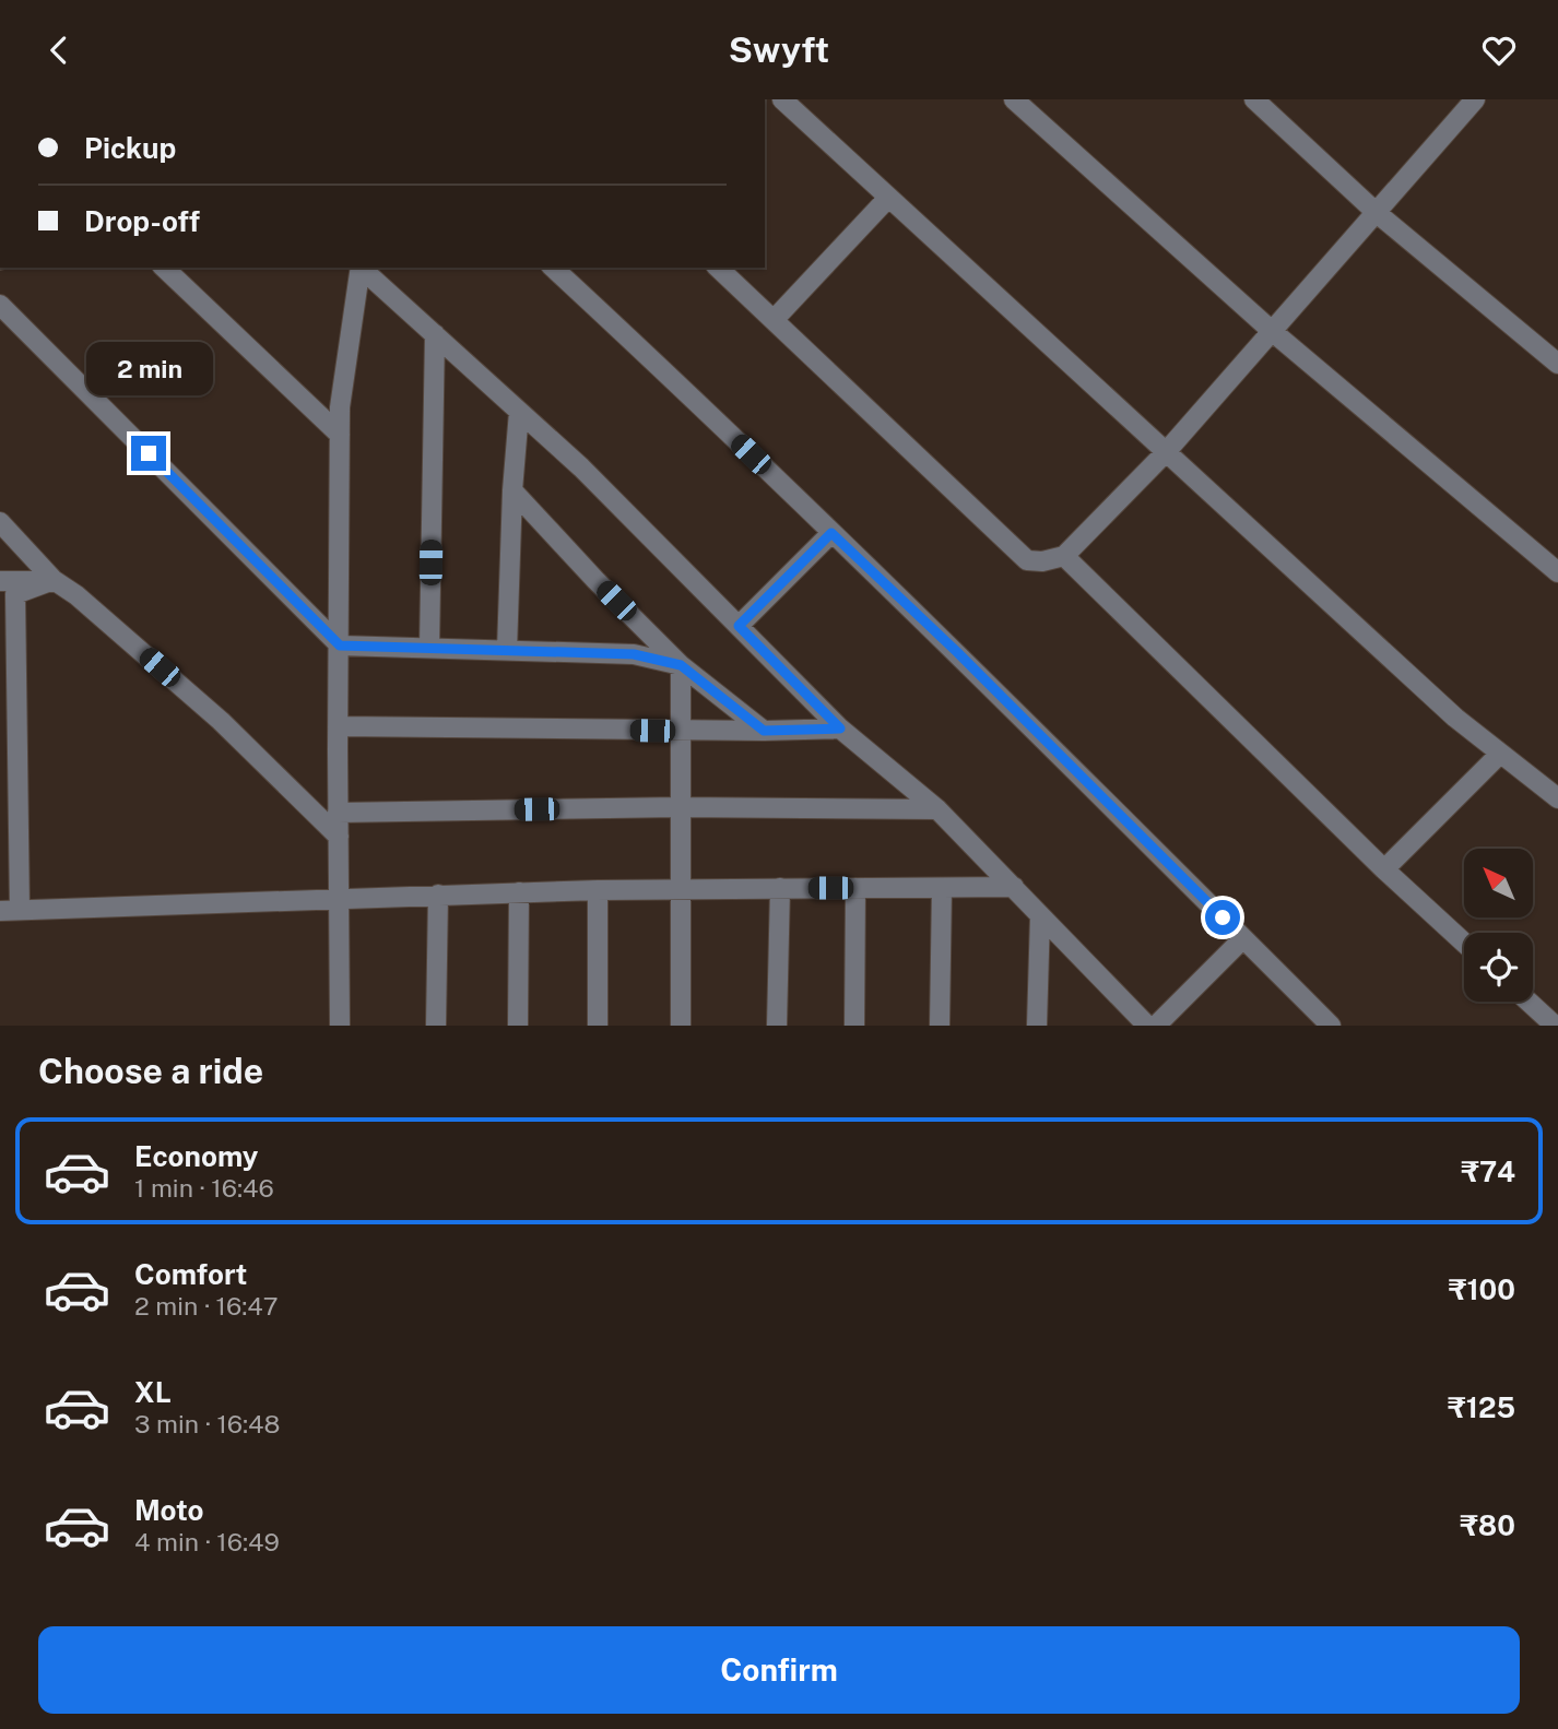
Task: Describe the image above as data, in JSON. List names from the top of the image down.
{
  "north": "top left",
  "page": {
    "header": "Swyft",
    "banner": ["Pickup", "Drop-off"],
    "bubble": "2 min",
    "heading": "Choose a ride",
    "list": [
      {
        "name": "Economy",
        "note": "1 min · 16:46",
        "value": "₹74"
      },
      {
        "name": "Comfort",
        "note": "2 min · 16:47",
        "value": "₹100"
      },
      {
        "name": "XL",
        "note": "3 min · 16:48",
        "value": "₹125"
      },
      {
        "name": "Moto",
        "note": "4 min · 16:49",
        "value": "₹80"
      }
    ],
    "buttons": "Confirm"
  }
}
